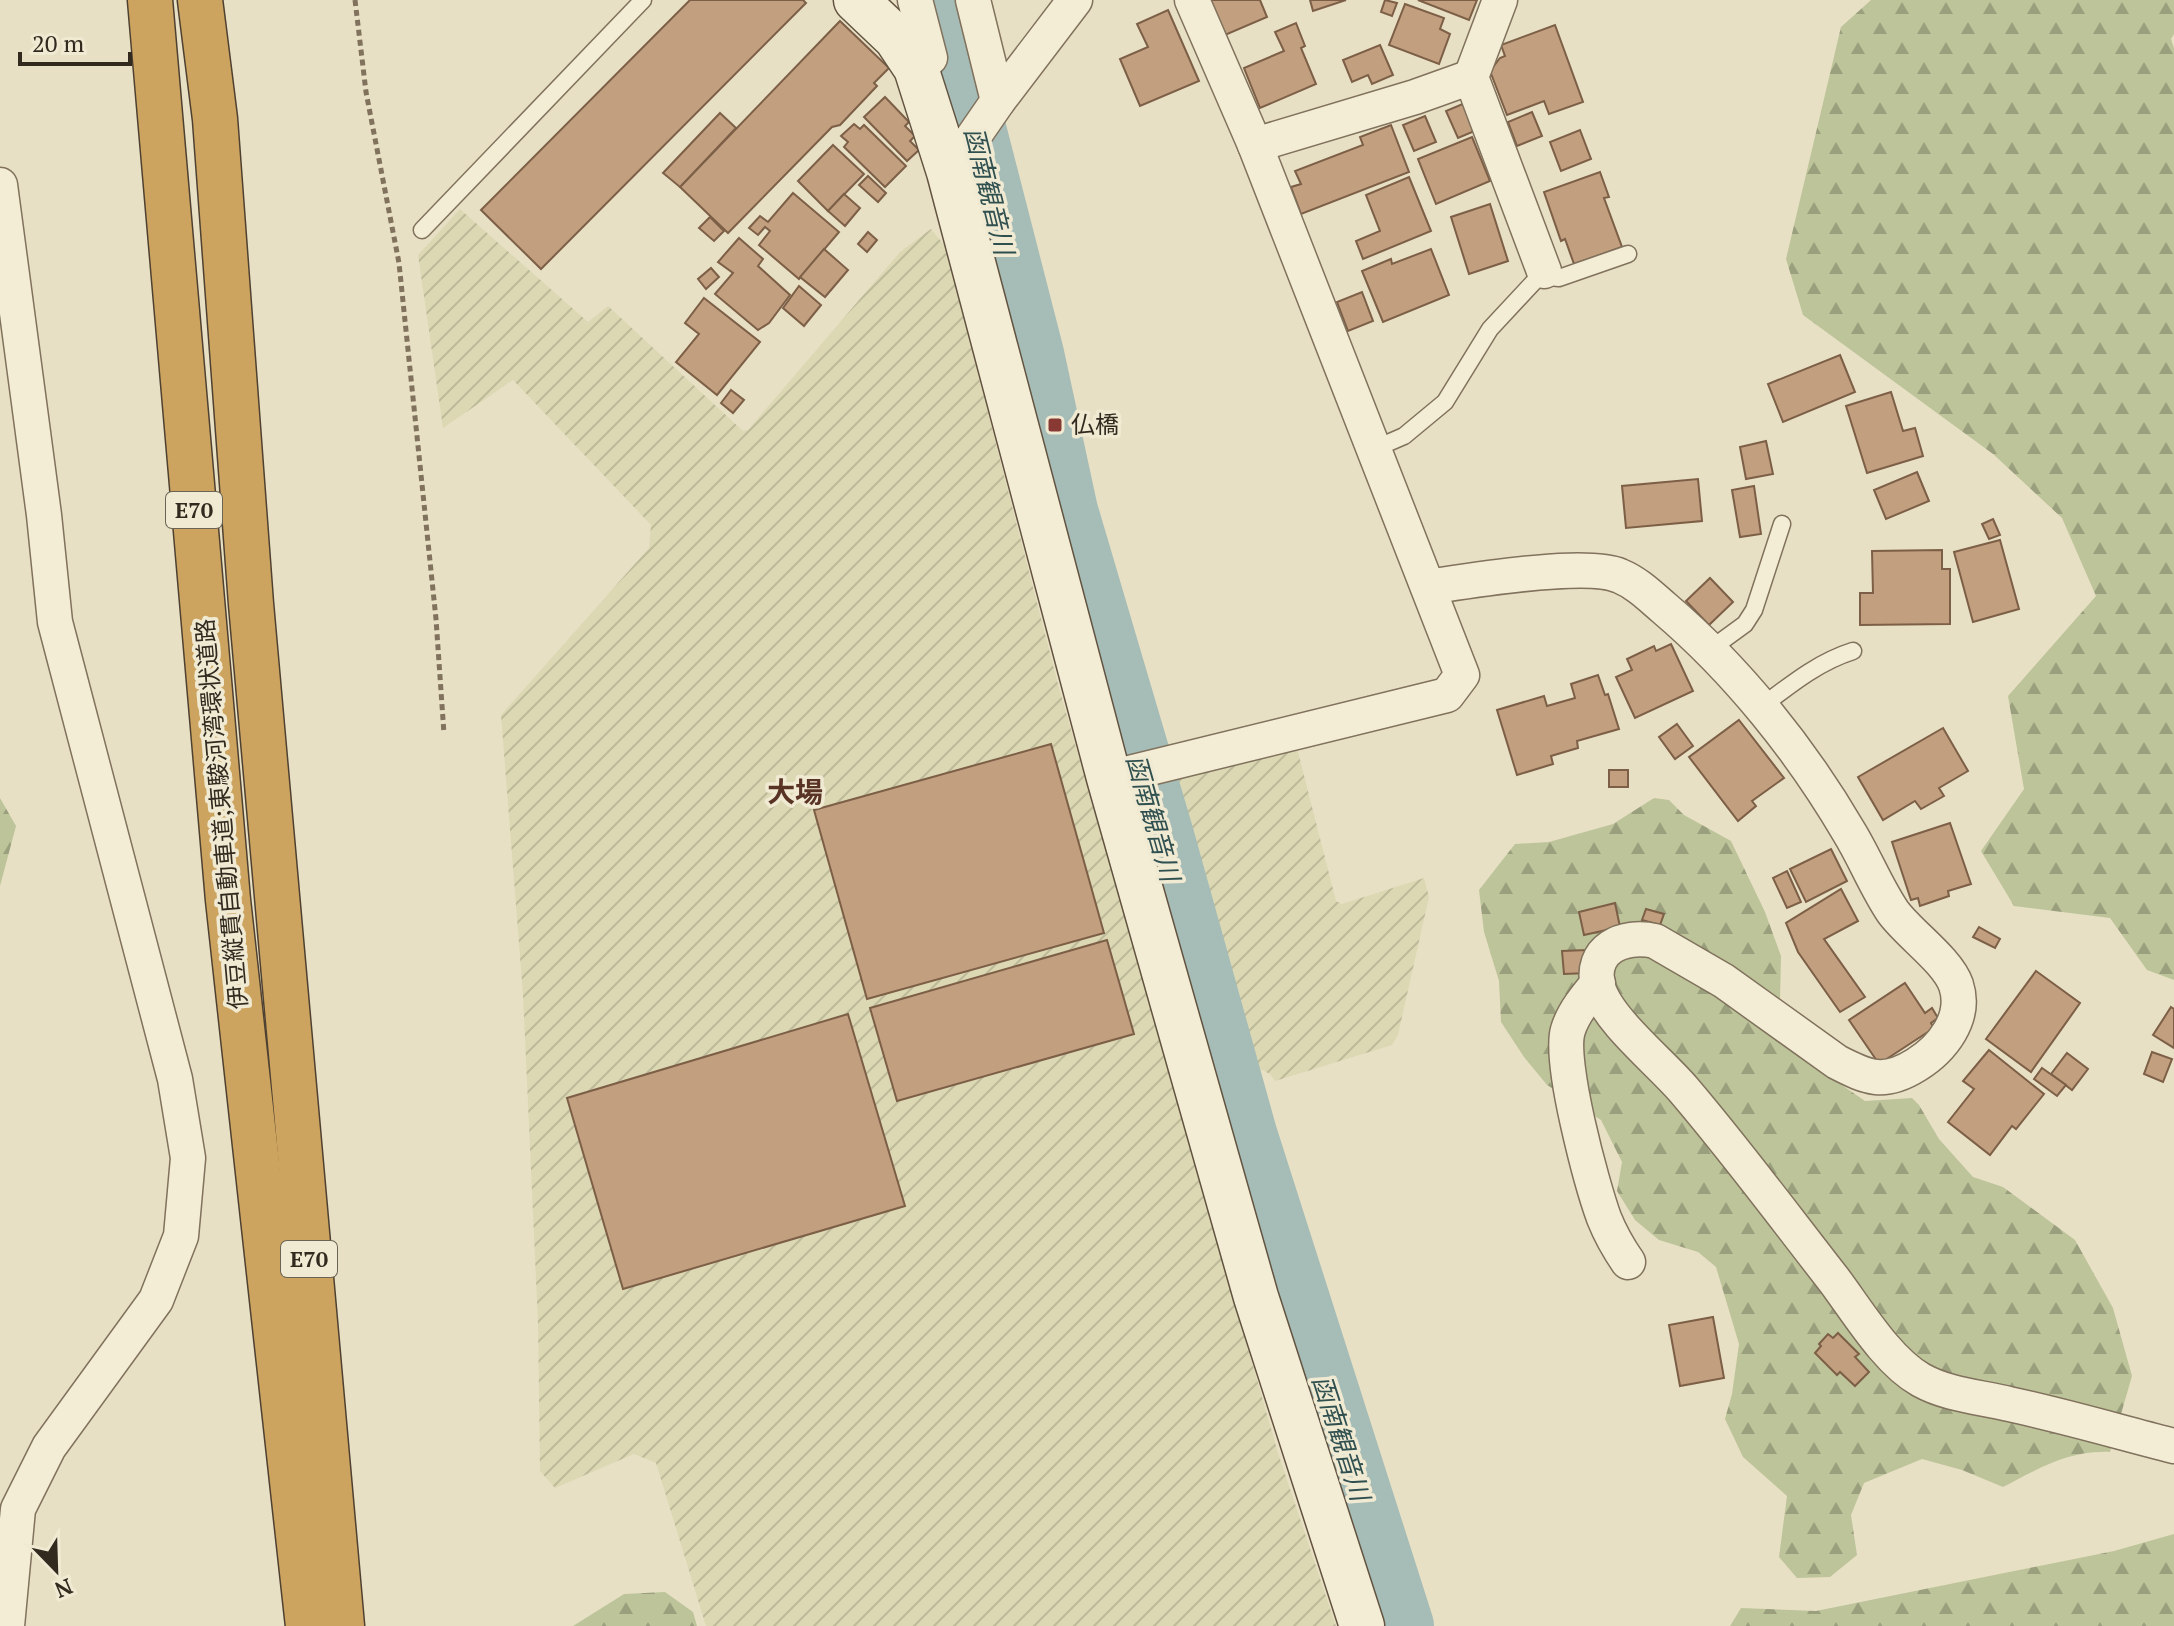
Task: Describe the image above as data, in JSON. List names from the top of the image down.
{
  "streets": {
    "highway": ["E70", "伊豆縦貫自動車道;東駿河湾環状道路"]
  },
  "districts": ["大場"],
  "water": ["函南観音川"],
  "places": {
    "transit": ["仏橋"]
  },
  "scale_bar": "20 m",
  "north": "bottom right"
}
